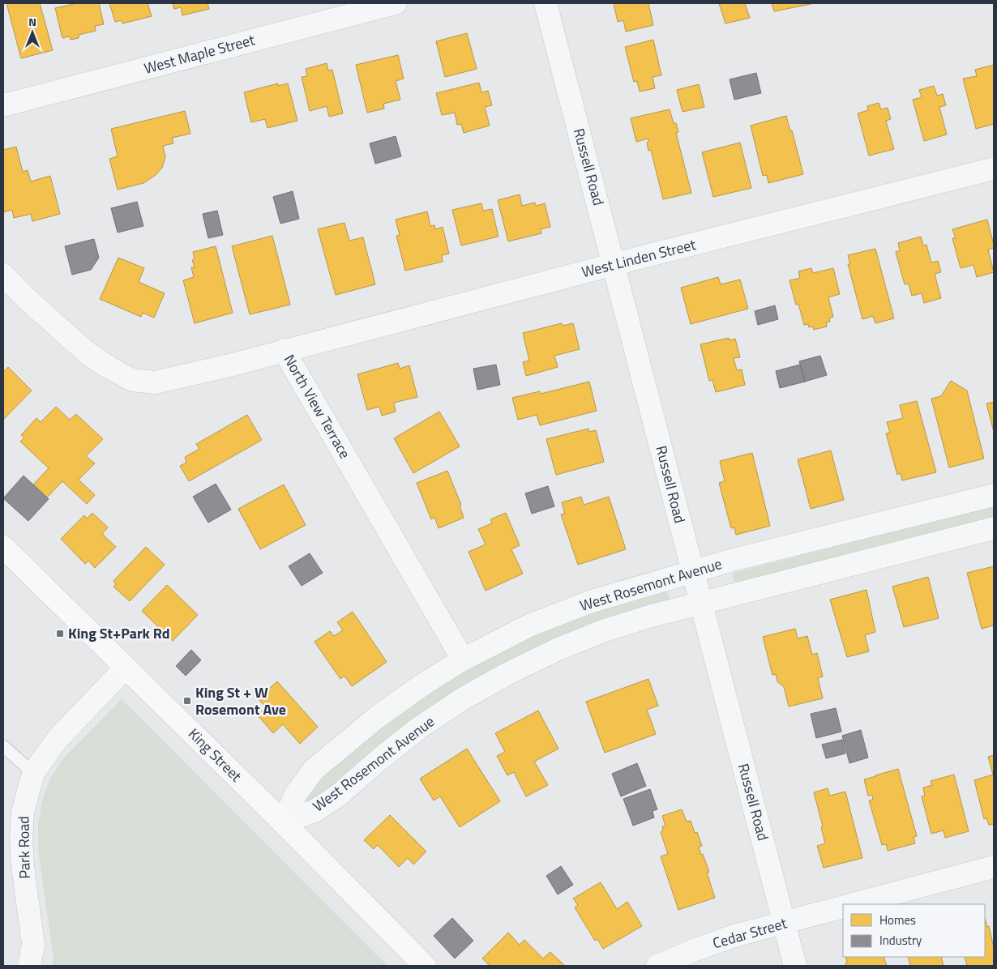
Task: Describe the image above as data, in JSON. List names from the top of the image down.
{
  "streets": {
    "main road": ["King Street"],
    "street": [
      "West Maple Street",
      "Russell Road",
      "West Linden Street",
      "North View Terrace",
      "West Rosemont Avenue",
      "Park Road",
      "Cedar Street"
    ]
  },
  "crossings": [
    ["Russell Road", "West Linden Street"],
    ["Russell Road", "West Rosemont Avenue"],
    ["Russell Road", "Cedar Street"],
    ["West Linden Street", "North View Terrace"],
    ["North View Terrace", "West Rosemont Avenue"],
    ["West Rosemont Avenue", "King Street"],
    ["King Street", "Park Road"]
  ],
  "places": {
    "transit": ["King St+Park Rd", "King St + W Rosemont Ave"]
  },
  "legend": ["Homes", "Industry"],
  "north": "top"
}
